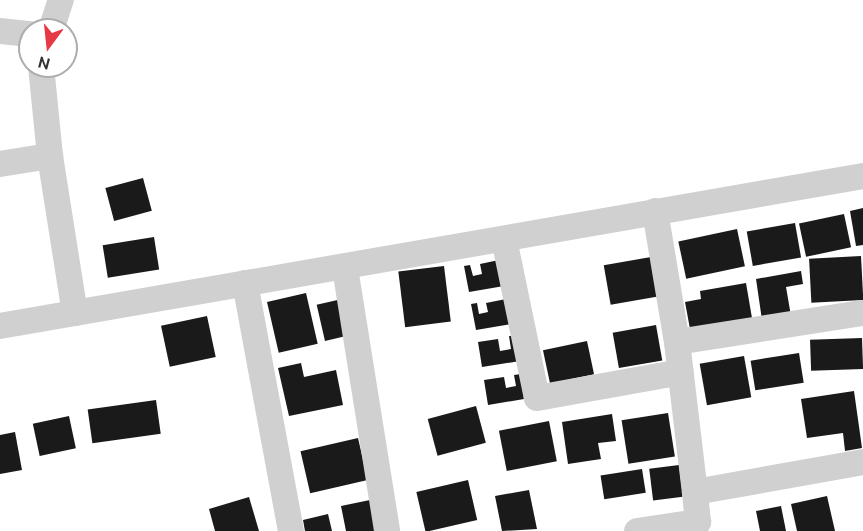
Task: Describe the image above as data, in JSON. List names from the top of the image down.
{
  "north": "bottom"
}
